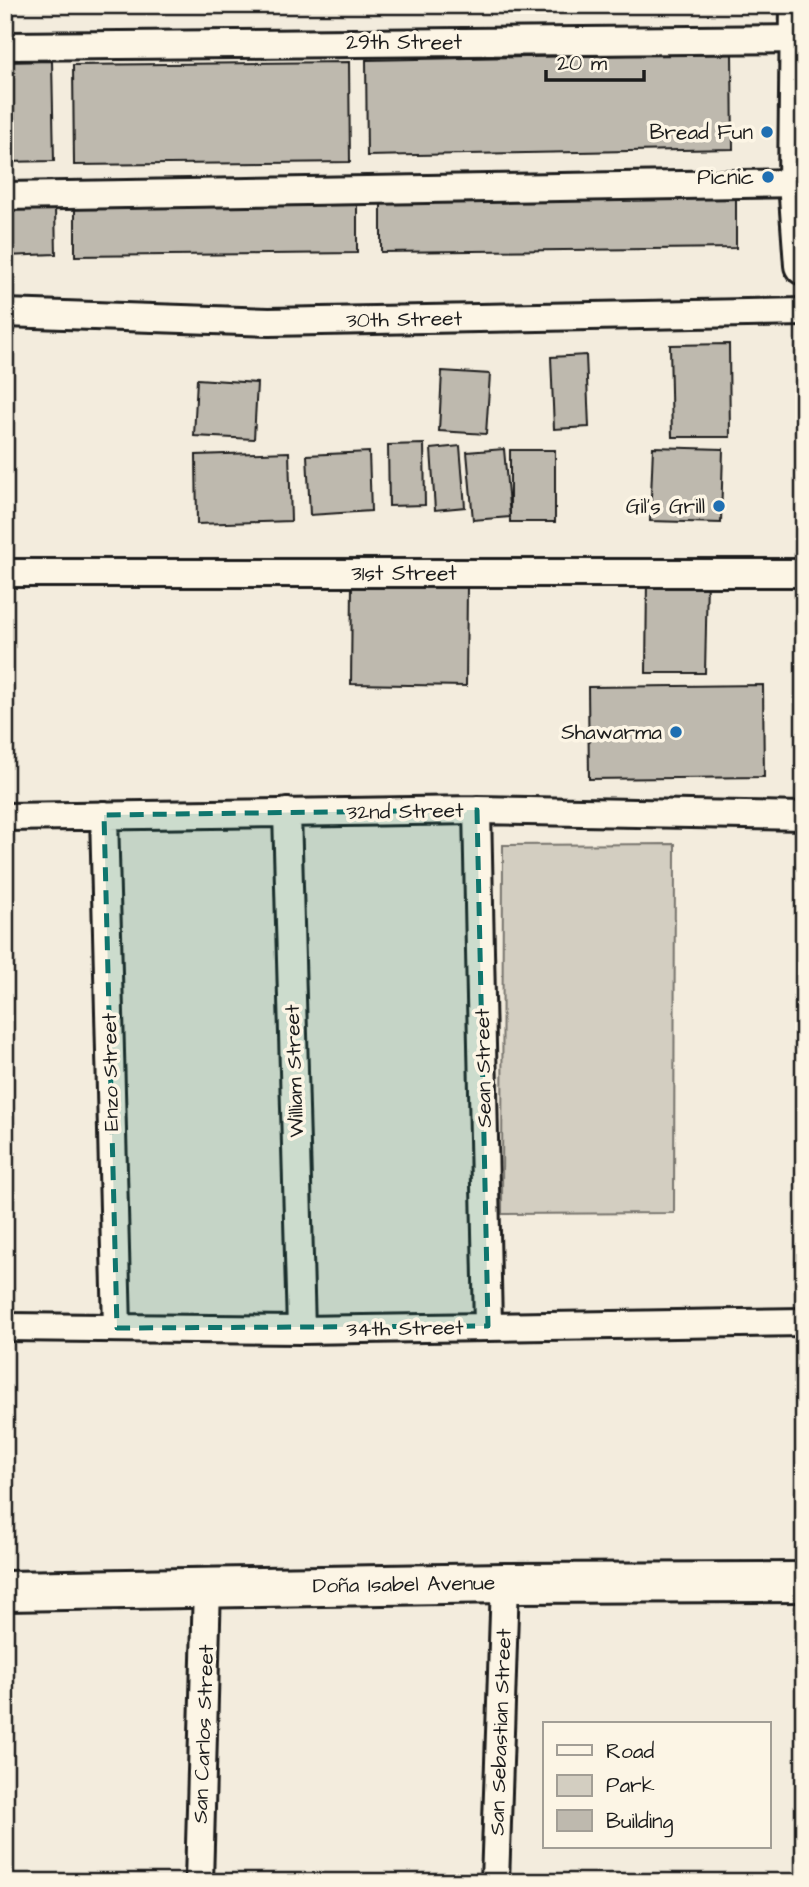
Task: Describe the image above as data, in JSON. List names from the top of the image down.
{
  "streets": {
    "street": [
      "29th Street",
      "30th Street",
      "31st Street",
      "32nd Street",
      "Sean Street",
      "William Street",
      "Enzo Street",
      "34th Street",
      "Doña Isabel Avenue",
      "San Sebastian Street",
      "San Carlos Street"
    ]
  },
  "crossings": [
    ["32nd Street", "Sean Street"],
    ["32nd Street", "William Street"],
    ["32nd Street", "Enzo Street"],
    ["Sean Street", "34th Street"],
    ["William Street", "34th Street"],
    ["Enzo Street", "34th Street"],
    ["Doña Isabel Avenue", "San Sebastian Street"],
    ["Doña Isabel Avenue", "San Carlos Street"]
  ],
  "places": [
    "Bread Fun",
    "Picnic",
    "Gil's Grill",
    "Shawarma"
  ],
  "legend": ["Road", "Park", "Building"],
  "scale_bar": "20 m"
}
